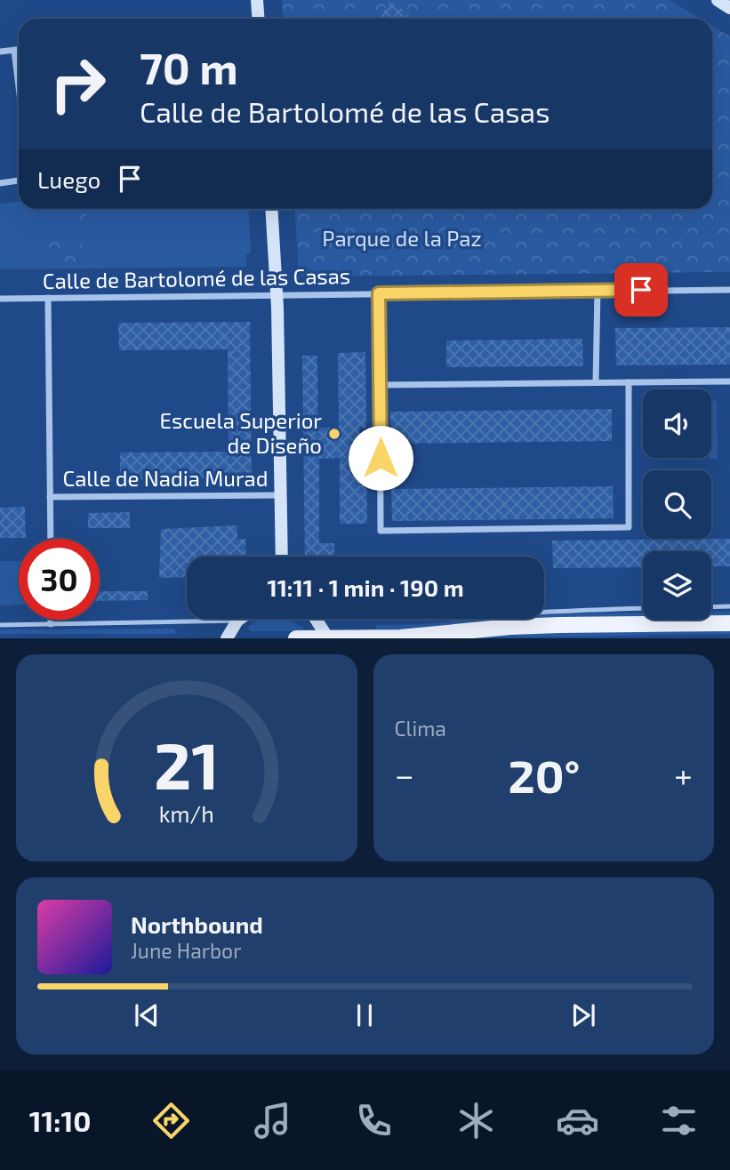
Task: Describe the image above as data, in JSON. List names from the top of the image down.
{
  "streets": {
    "street": ["Calle de Bartolomé de las Casas", "Calle de Nadia Murad"]
  },
  "parks": ["Parque de la Paz"],
  "places": ["Escuela Superior de Diseño"],
  "page": {
    "turn": ["70 m", "Calle de Bartolomé de las Casas"],
    "then": "Luego",
    "limit": "30",
    "trip": "11:11 · 1 min · 190 m",
    "tile": "Clima",
    "heat": ["−", "20°", "+"],
    "song": ["Northbound", "June Harbor"],
    "tabs": "11:10",
    "gauge": ["21", "km/h"]
  }
}
